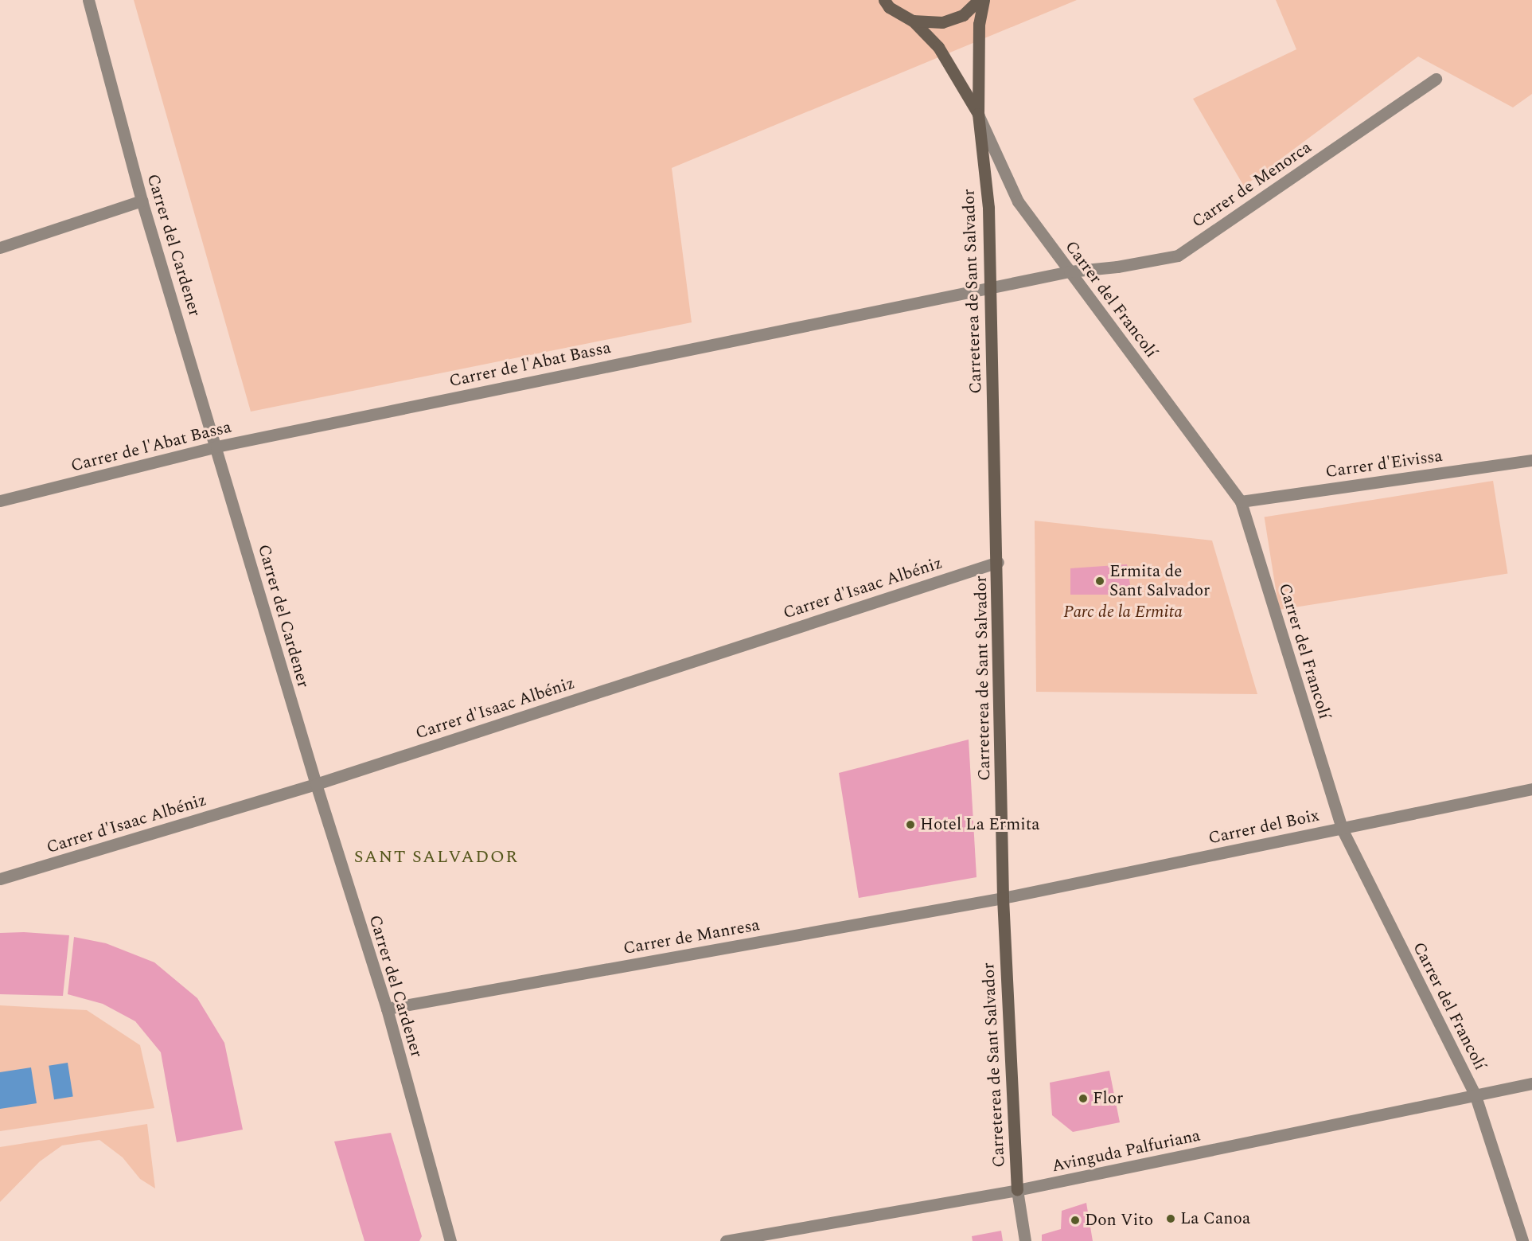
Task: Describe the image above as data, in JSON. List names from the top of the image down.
{
  "streets": {
    "street": [
      "Carrer de Menorca",
      "Carrer del Cardener",
      "Carreterea de Sant Salvador",
      "Carrer del Francolí",
      "Carrer de l'Abat Bassa",
      "Carrer d'Eivissa",
      "Carrer d'Isaac Albéniz",
      "Carrer del Boix",
      "Carrer de Manresa",
      "Avinguda Palfuriana"
    ]
  },
  "crossings": [
    ["Carrer de Menorca", "Carrer del Francolí"],
    ["Carrer de Menorca", "Carrer de l'Abat Bassa"],
    ["Carrer del Cardener", "Carrer de l'Abat Bassa"],
    ["Carrer del Cardener", "Carrer d'Isaac Albéniz"],
    ["Carrer del Cardener", "Carrer de Manresa"],
    ["Carreterea de Sant Salvador", "Carrer del Francolí"],
    ["Carreterea de Sant Salvador", "Carrer de l'Abat Bassa"],
    ["Carreterea de Sant Salvador", "Carrer d'Isaac Albéniz"],
    ["Carreterea de Sant Salvador", "Carrer del Boix"],
    ["Carreterea de Sant Salvador", "Carrer de Manresa"],
    ["Carreterea de Sant Salvador", "Avinguda Palfuriana"],
    ["Carrer del Francolí", "Carrer de l'Abat Bassa"],
    ["Carrer del Francolí", "Carrer d'Eivissa"],
    ["Carrer del Francolí", "Carrer del Boix"],
    ["Carrer del Francolí", "Avinguda Palfuriana"],
    ["Carrer del Boix", "Carrer de Manresa"]
  ],
  "districts": ["SANT SALVADOR"],
  "parks": ["Parc de la Ermita"],
  "places": [
    "Ermita de Sant Salvador",
    "Hotel La Ermita",
    "Flor",
    "La Canoa",
    "Don Vito"
  ]
}
